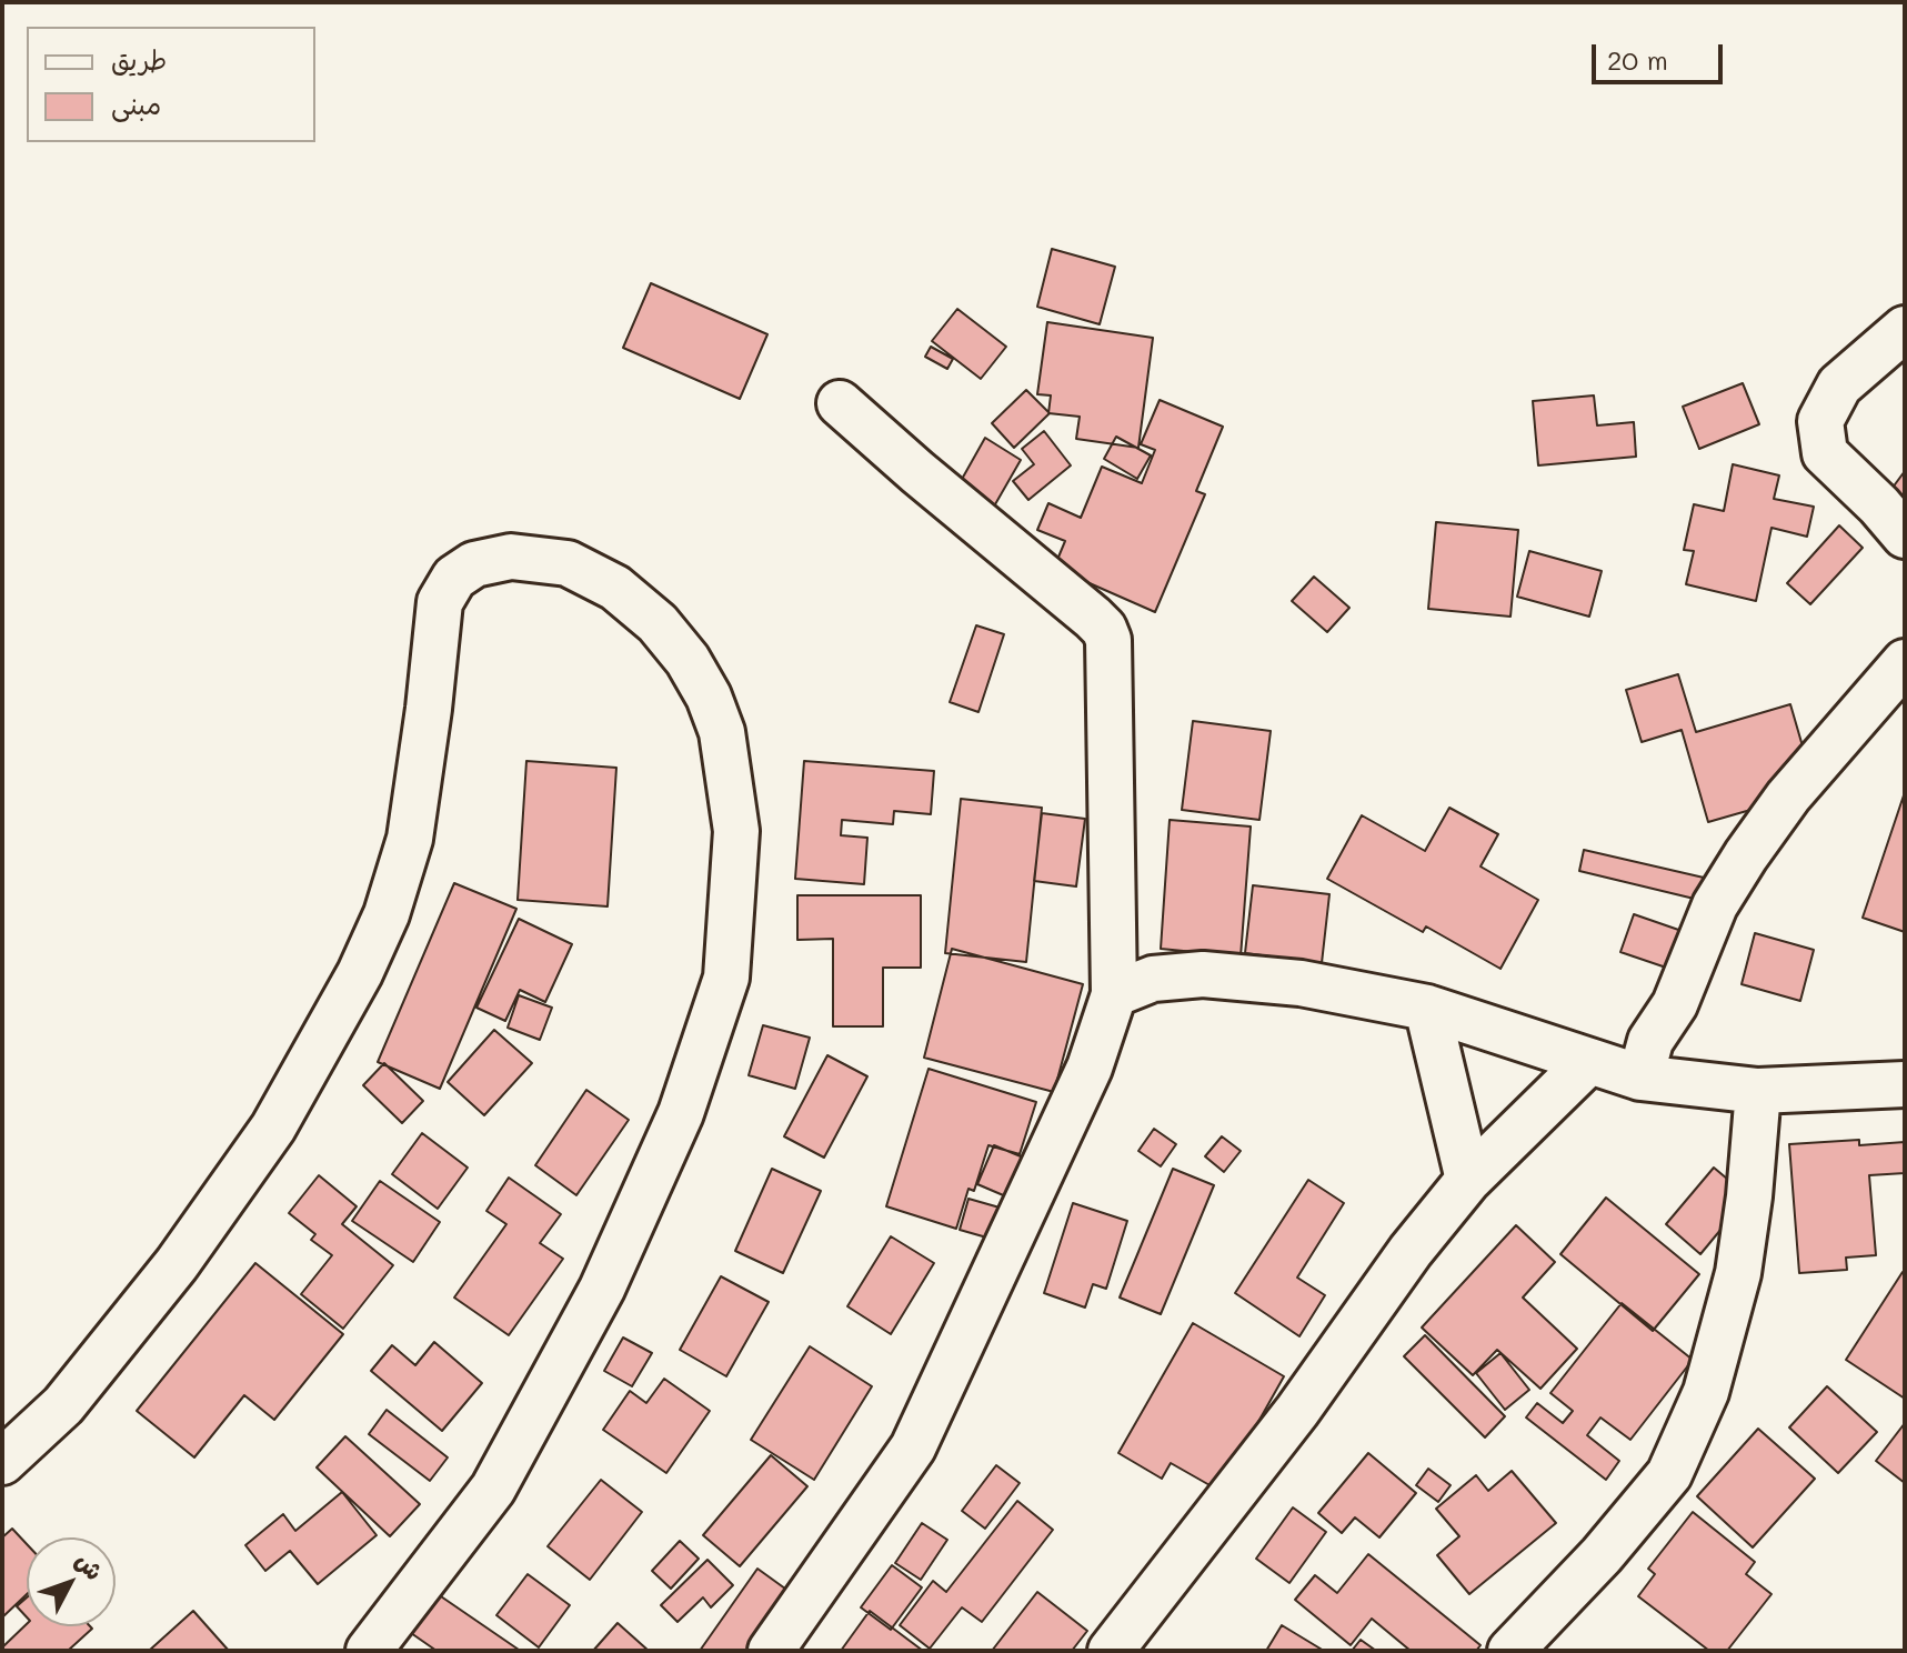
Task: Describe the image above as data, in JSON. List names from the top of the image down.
{
  "legend": ["طريق", "مبنى"],
  "scale_bar": "20 m",
  "north": "top right"
}
